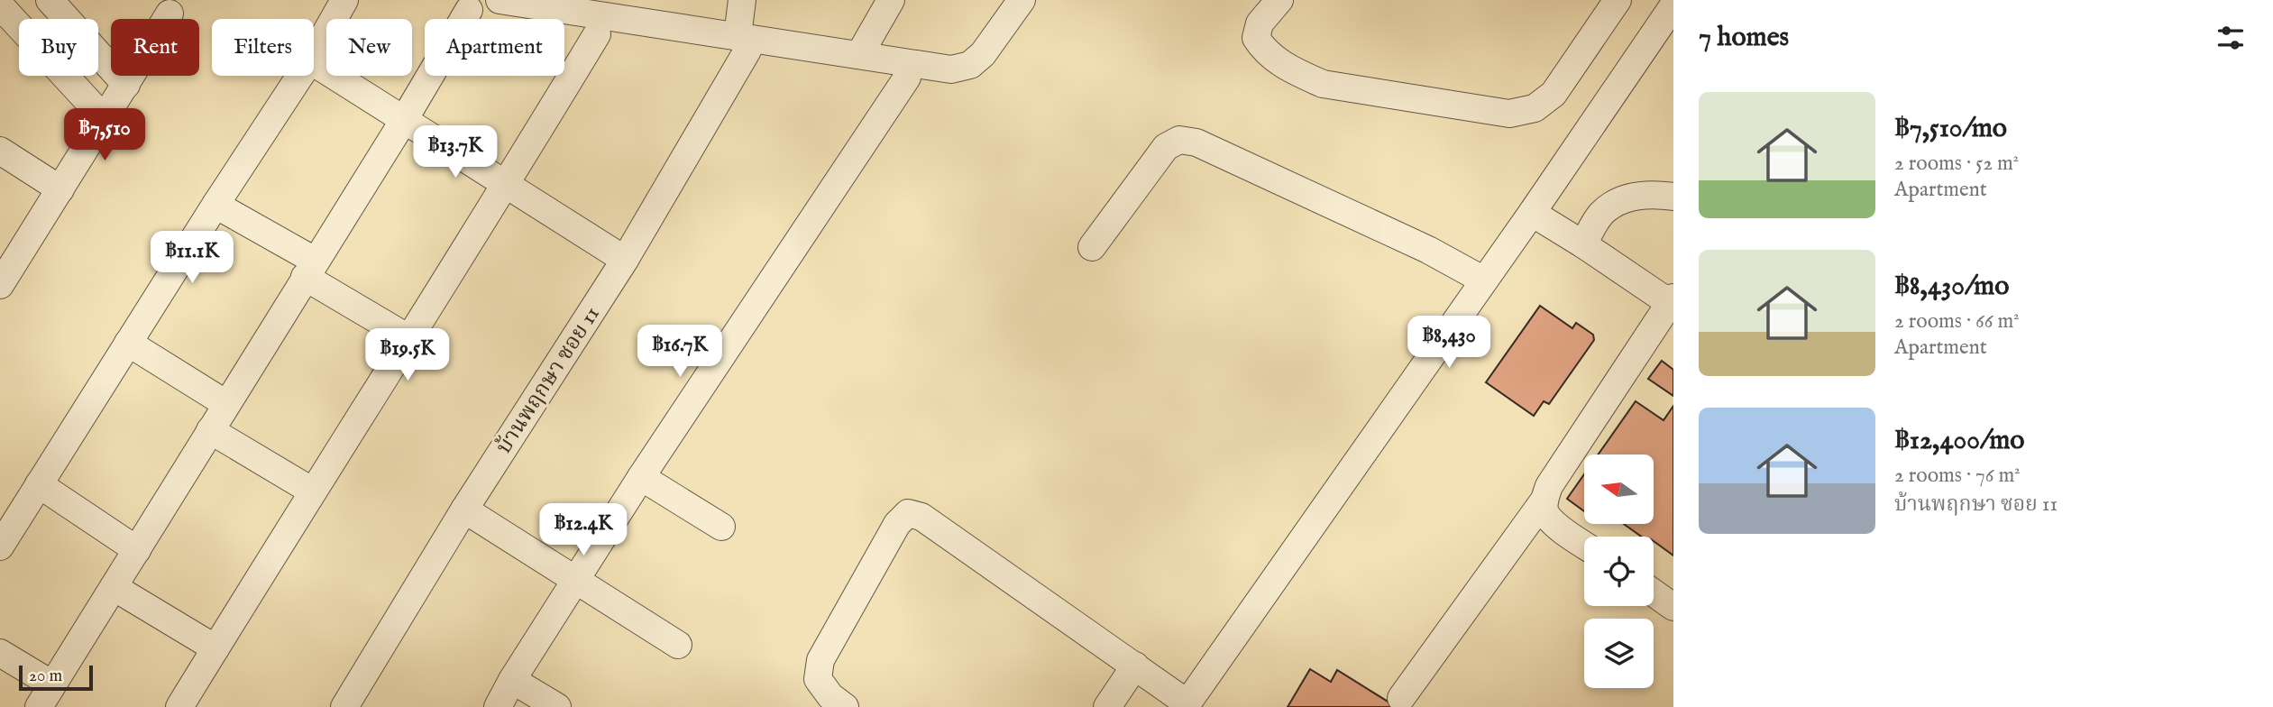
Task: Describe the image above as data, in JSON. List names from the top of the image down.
{
  "streets": {
    "street": ["บ้านพฤกษา ซอย 11"]
  },
  "scale_bar": "20 m",
  "north": "left",
  "page": {
    "heading": "7 homes",
    "chip": [
      "Buy",
      "Rent",
      "Filters",
      "New",
      "Apartment"
    ],
    "list": [
      {
        "name": "฿7,510/mo",
        "note": "2 rooms · 52 m² · Apartment"
      },
      {
        "name": "฿8,430/mo",
        "note": "2 rooms · 66 m² · Apartment"
      },
      {
        "name": "฿12,400/mo",
        "note": "2 rooms · 76 m² · บ้านพฤกษา ซอย 11"
      }
    ],
    "price": [
      "฿7,510",
      "฿13.7K",
      "฿11.1K",
      "฿8,430",
      "฿16.7K",
      "฿19.5K",
      "฿12.4K"
    ],
    "scale": "20 m"
  }
}
